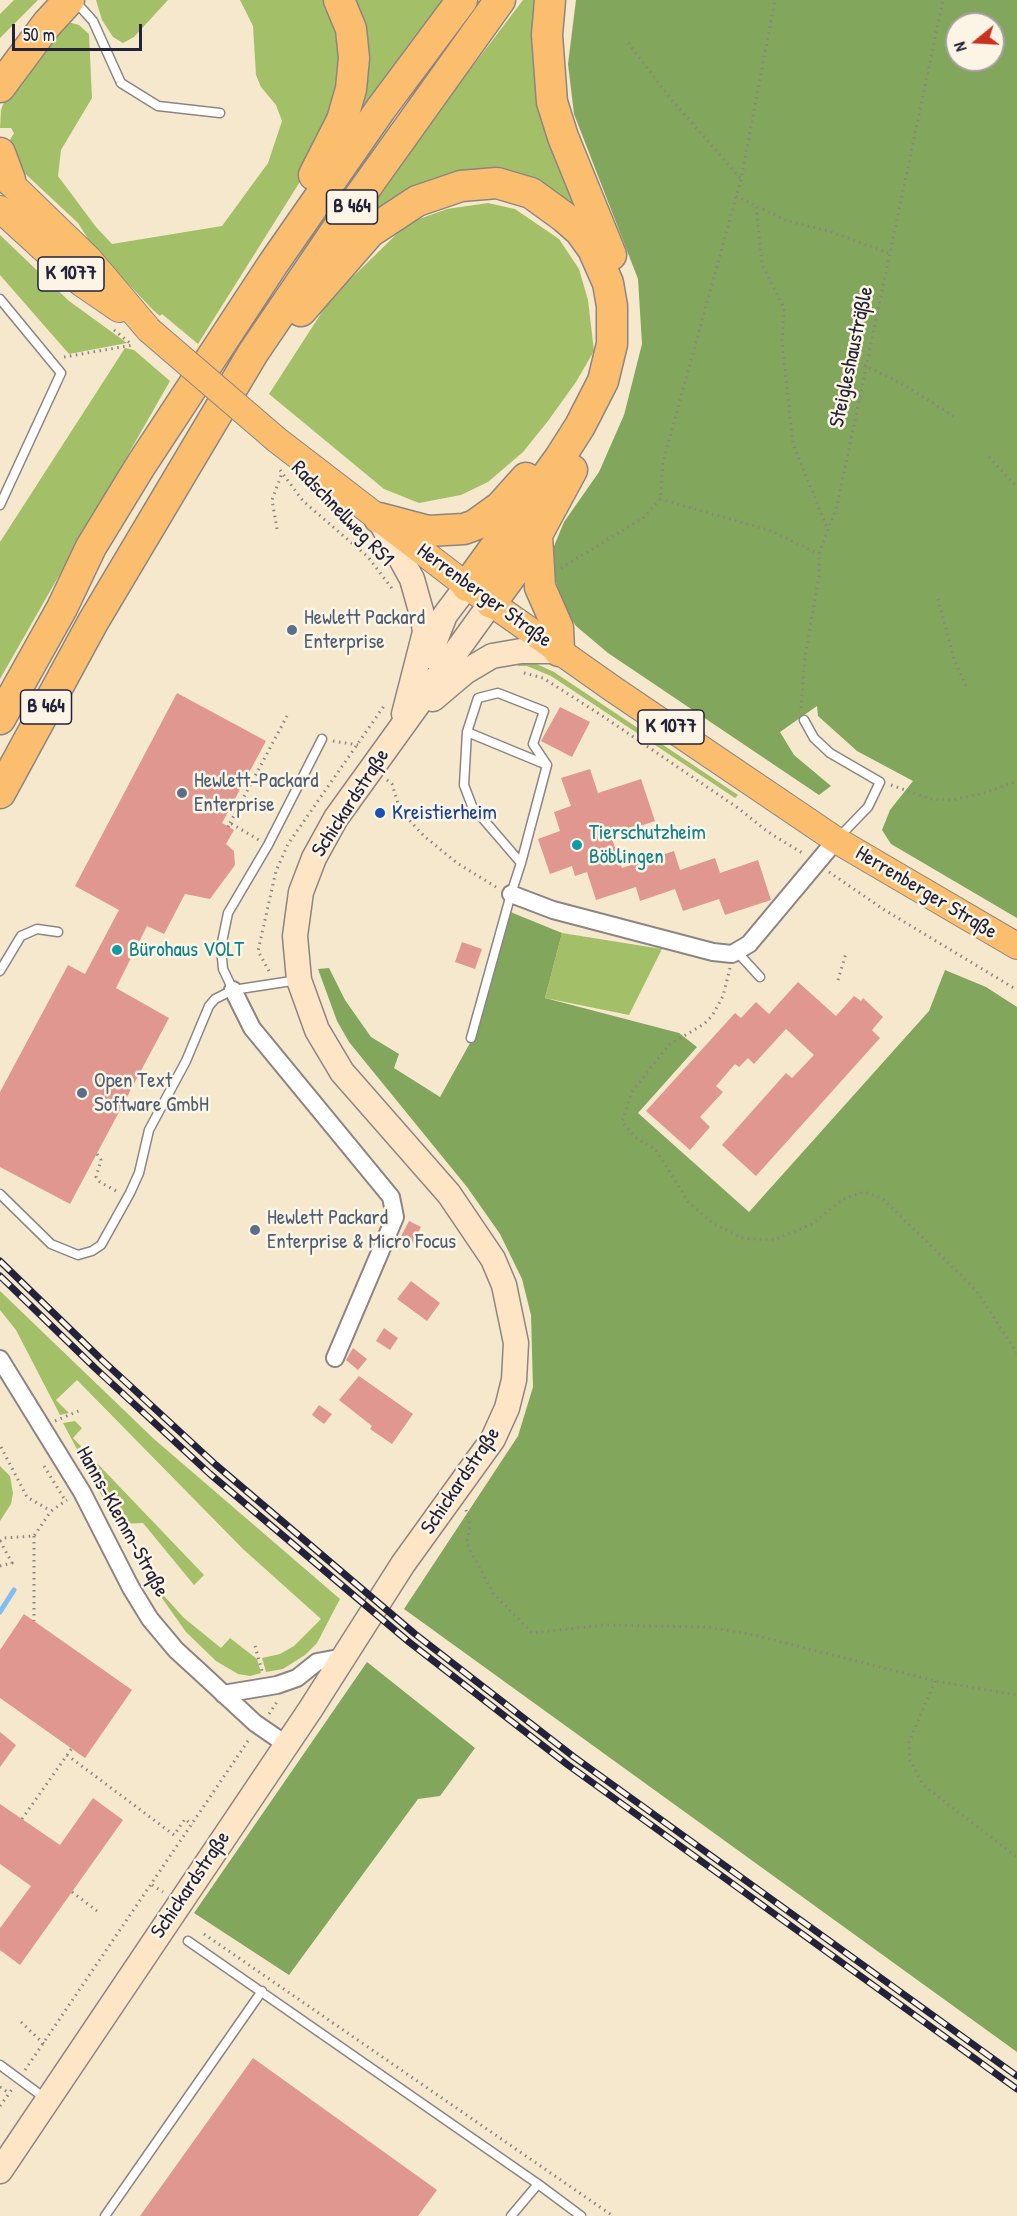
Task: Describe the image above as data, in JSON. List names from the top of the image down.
{
  "streets": {
    "highway": ["B 464"],
    "main road": ["K 1077", "Herrenberger Straße"],
    "street": ["Schickardstraße", "Hanns-Klemm-Straße"],
    "path": ["Steigleshausträßle", "Radschnellweg RS1"]
  },
  "crossings": [
    ["Radschnellweg RS1", "Herrenberger Straße"],
    ["Herrenberger Straße", "Schickardstraße"],
    ["Schickardstraße", "Hanns-Klemm-Straße"]
  ],
  "places": [
    "Hewlett Packard Enterprise",
    "Hewlett-Packard Enterprise",
    "Kreistierheim",
    "Tierschutzheim Böblingen",
    "Bürohaus VOLT",
    "Open Text Software GmbH",
    "Hewlett Packard Enterprise & Micro Focus"
  ],
  "scale_bar": "50 m",
  "north": "left"
}
